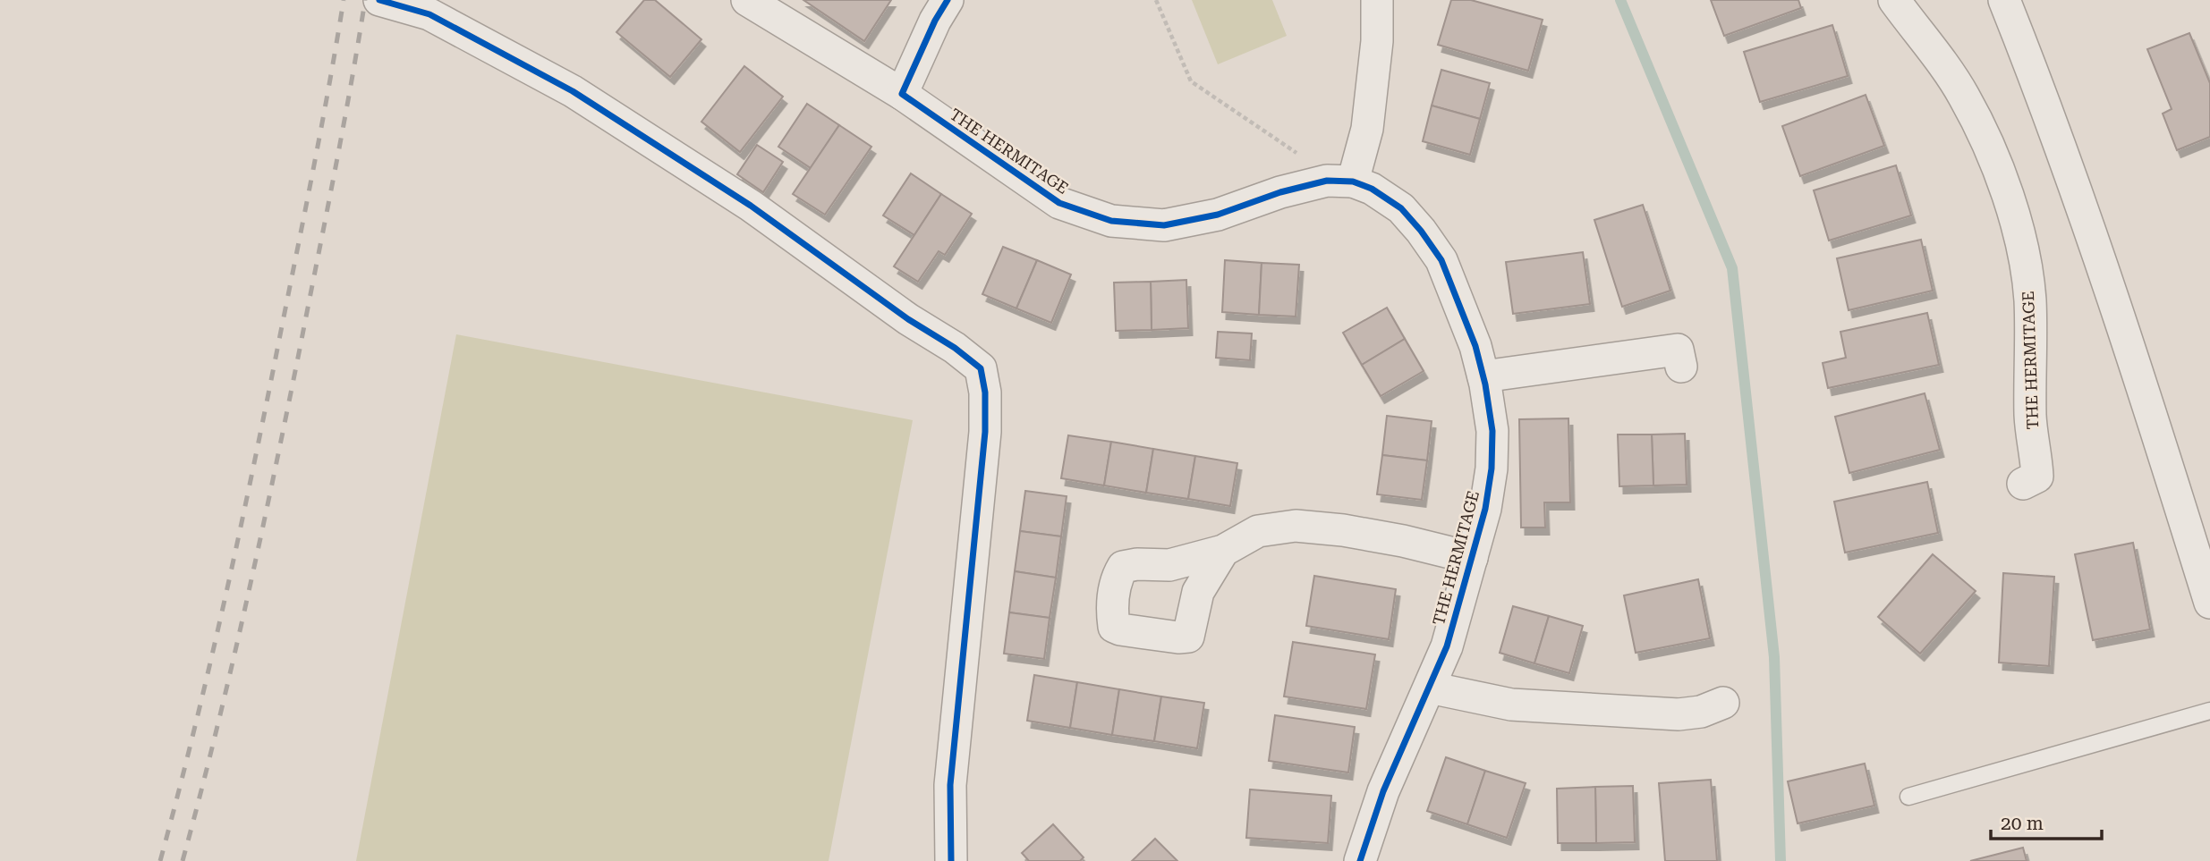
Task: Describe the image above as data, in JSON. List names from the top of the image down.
{
  "streets": {
    "street": ["THE HERMITAGE"]
  },
  "scale_bar": "20 m"
}
